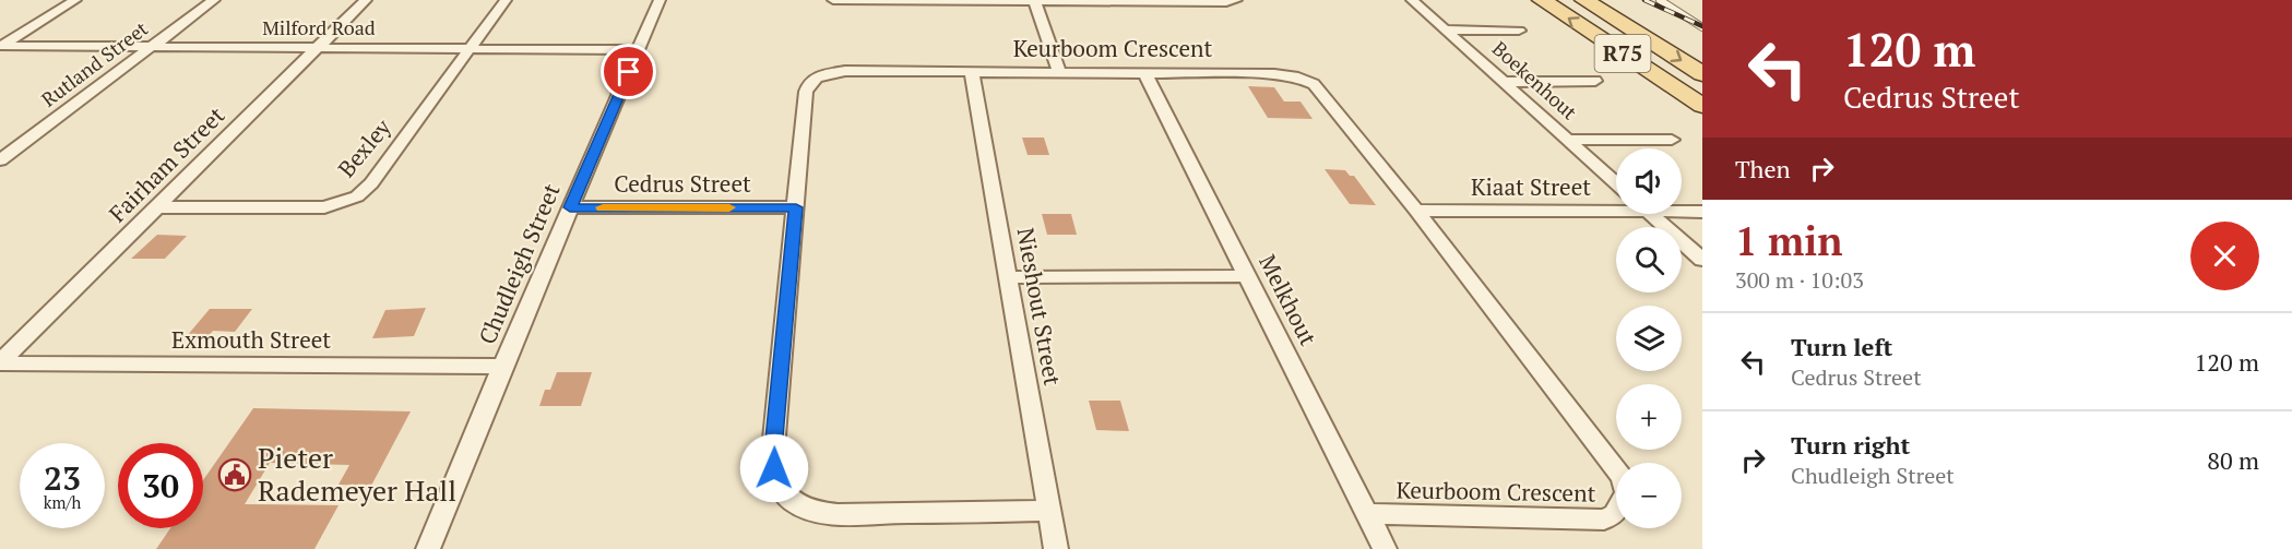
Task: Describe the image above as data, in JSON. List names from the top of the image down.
{
  "streets": {
    "main road": ["R75"],
    "street": [
      "Milford Road",
      "Keurboom Crescent",
      "Rutland Street",
      "Boekenhout",
      "Bexley",
      "Fairham Street",
      "Cedrus Street",
      "Kiaat Street",
      "Chudleigh Street",
      "Melkhout",
      "Nieshout Street",
      "Exmouth Street"
    ]
  },
  "crossings": [
    ["Milford Road", "Rutland Street"],
    ["Milford Road", "Bexley"],
    ["Milford Road", "Fairham Street"],
    ["Milford Road", "Chudleigh Street"],
    ["Keurboom Crescent", "Cedrus Street"],
    ["Keurboom Crescent", "Kiaat Street"],
    ["Keurboom Crescent", "Melkhout"],
    ["Keurboom Crescent", "Nieshout Street"],
    ["Bexley", "Fairham Street"],
    ["Fairham Street", "Exmouth Street"],
    ["Cedrus Street", "Chudleigh Street"],
    ["Chudleigh Street", "Exmouth Street"]
  ],
  "places": {
    "public building": ["Pieter Rademeyer Hall"]
  },
  "page": {
    "turn": ["120 m", "Cedrus Street"],
    "then": "Then",
    "map_buttons": ["+", "−"],
    "heading": ["1 min", "300 m · 10:03"],
    "list": [
      {
        "name": "Turn left",
        "note": "Cedrus Street",
        "value": "120 m"
      },
      {
        "name": "Turn right",
        "note": "Chudleigh Street",
        "value": "80 m"
      }
    ],
    "speed": "23 km/h",
    "limit": "30"
  }
}
